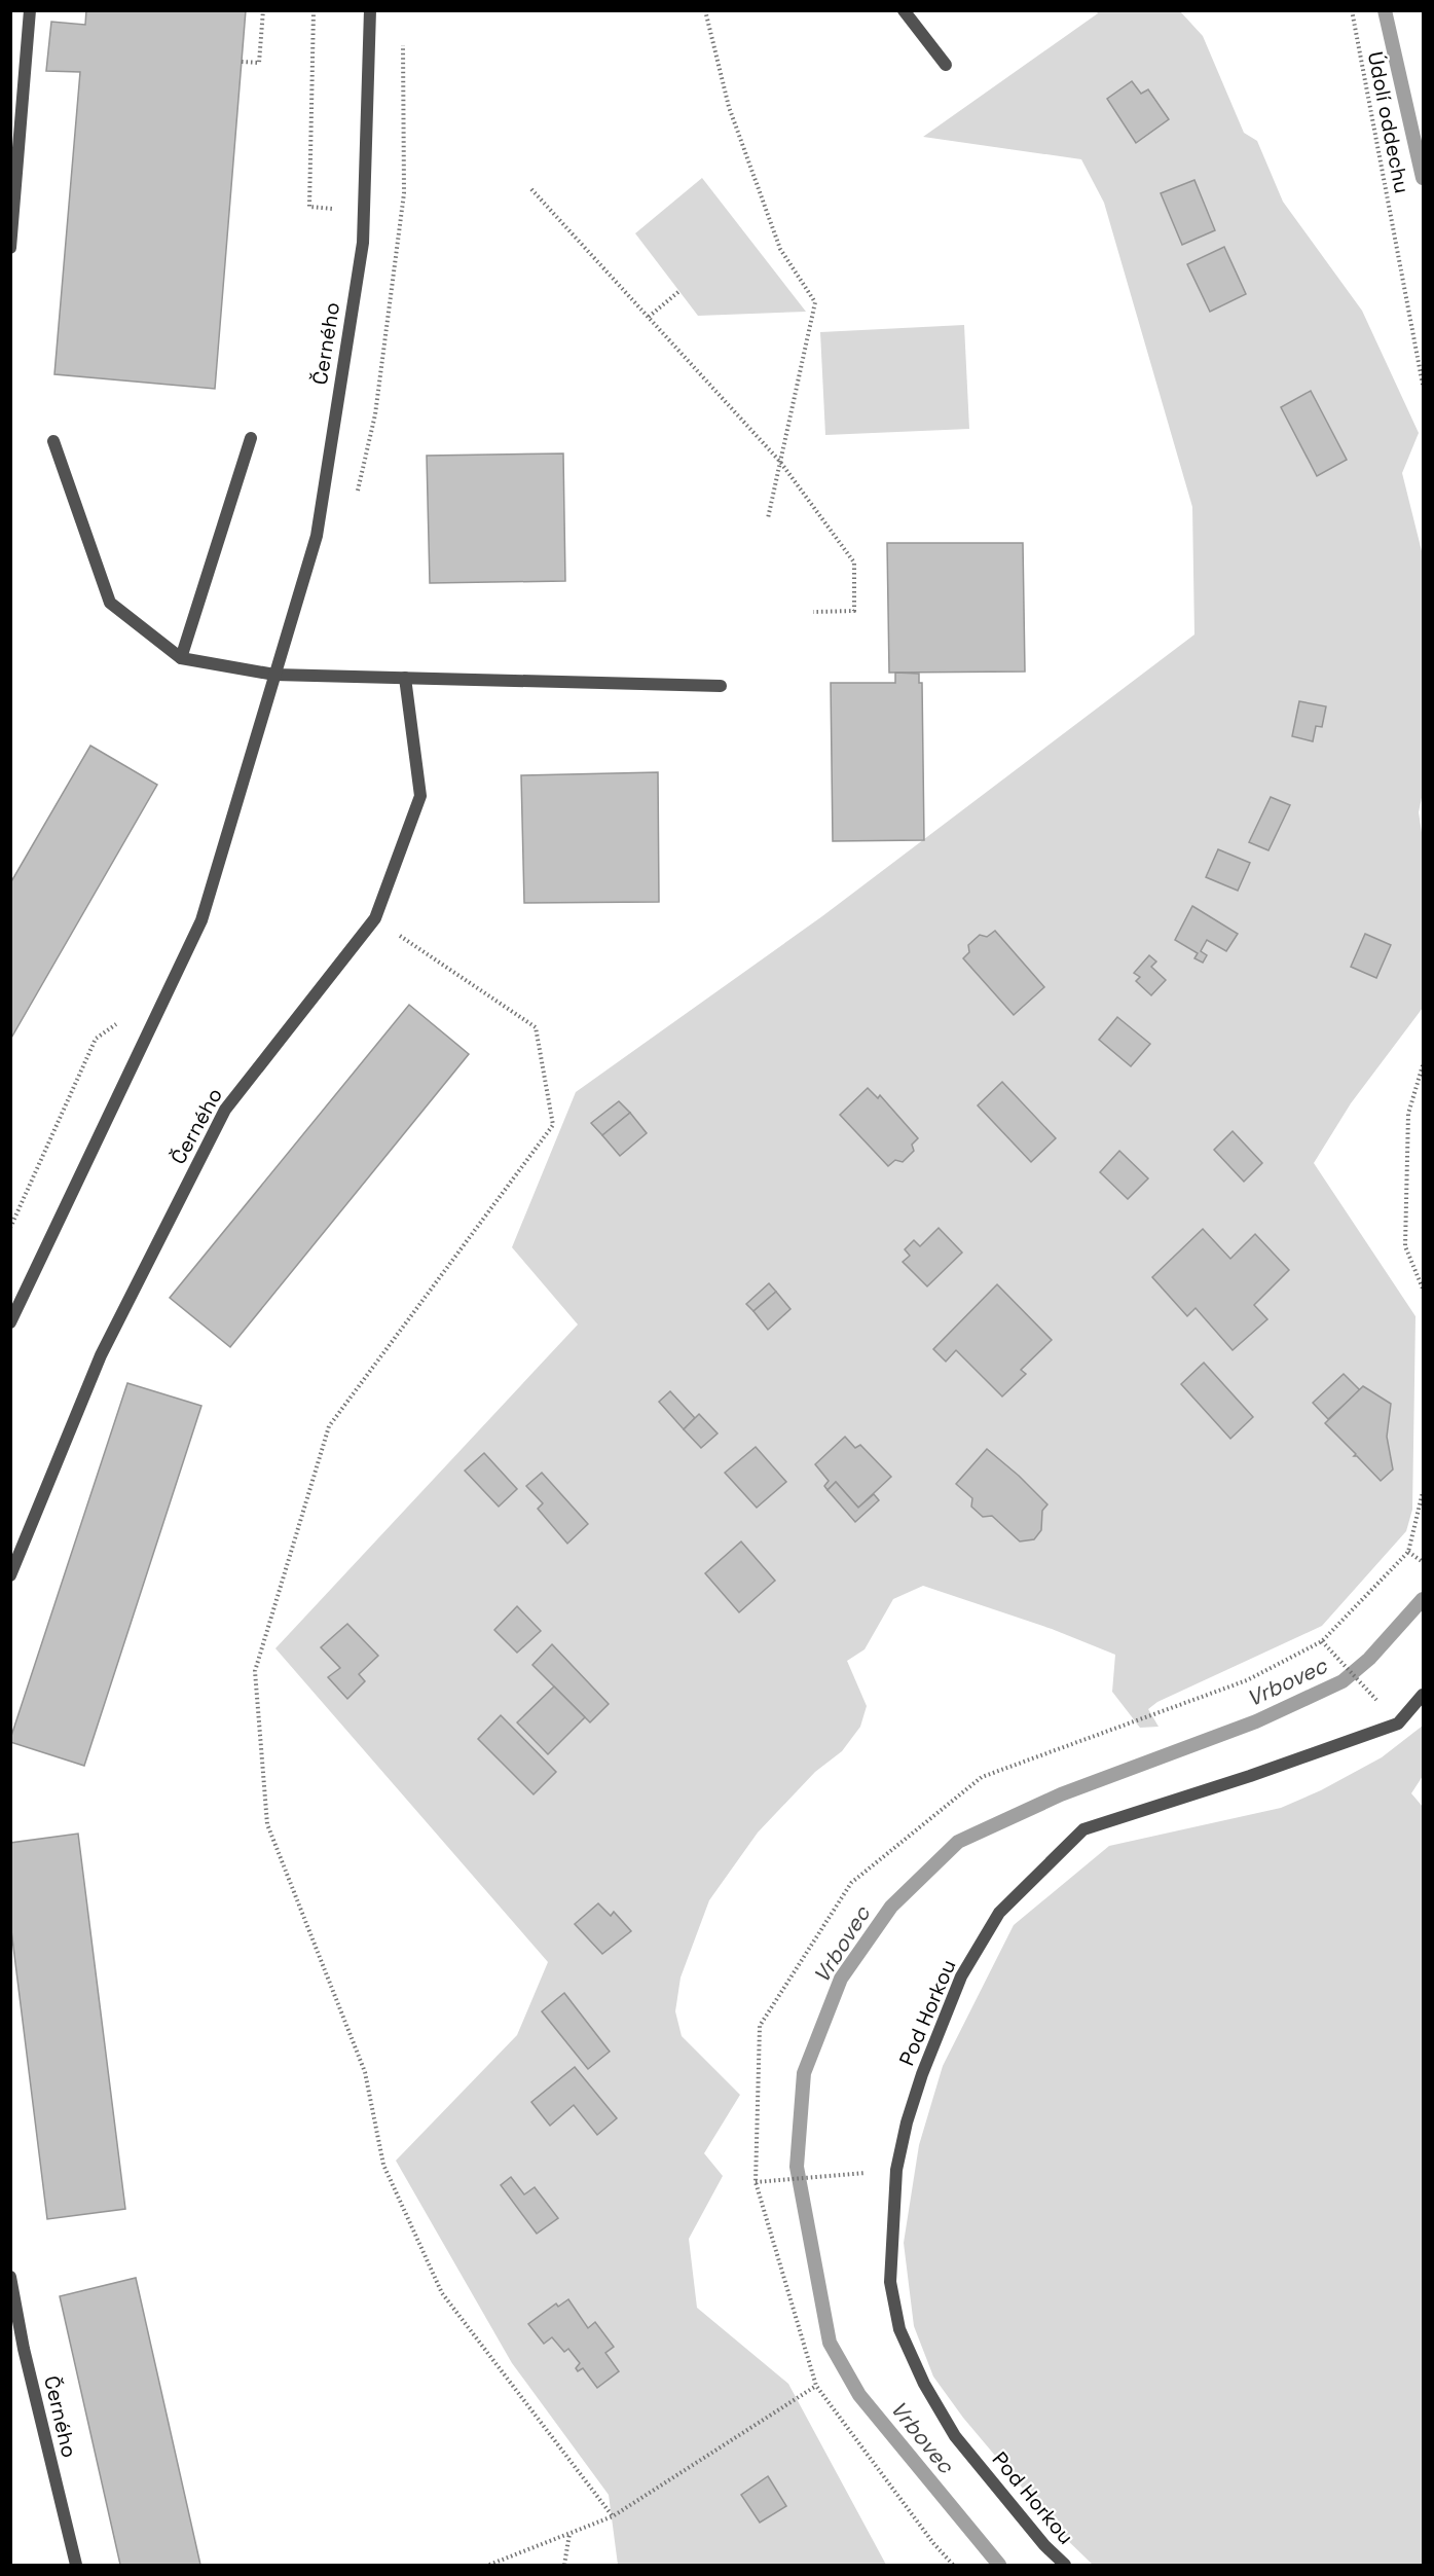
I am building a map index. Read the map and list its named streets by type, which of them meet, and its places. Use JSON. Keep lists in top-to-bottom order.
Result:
{
  "streets": {
    "street": ["Černého", "Pod Horkou"],
    "path": ["Údolí oddechu"]
  },
  "water": ["Vrbovec"]
}
